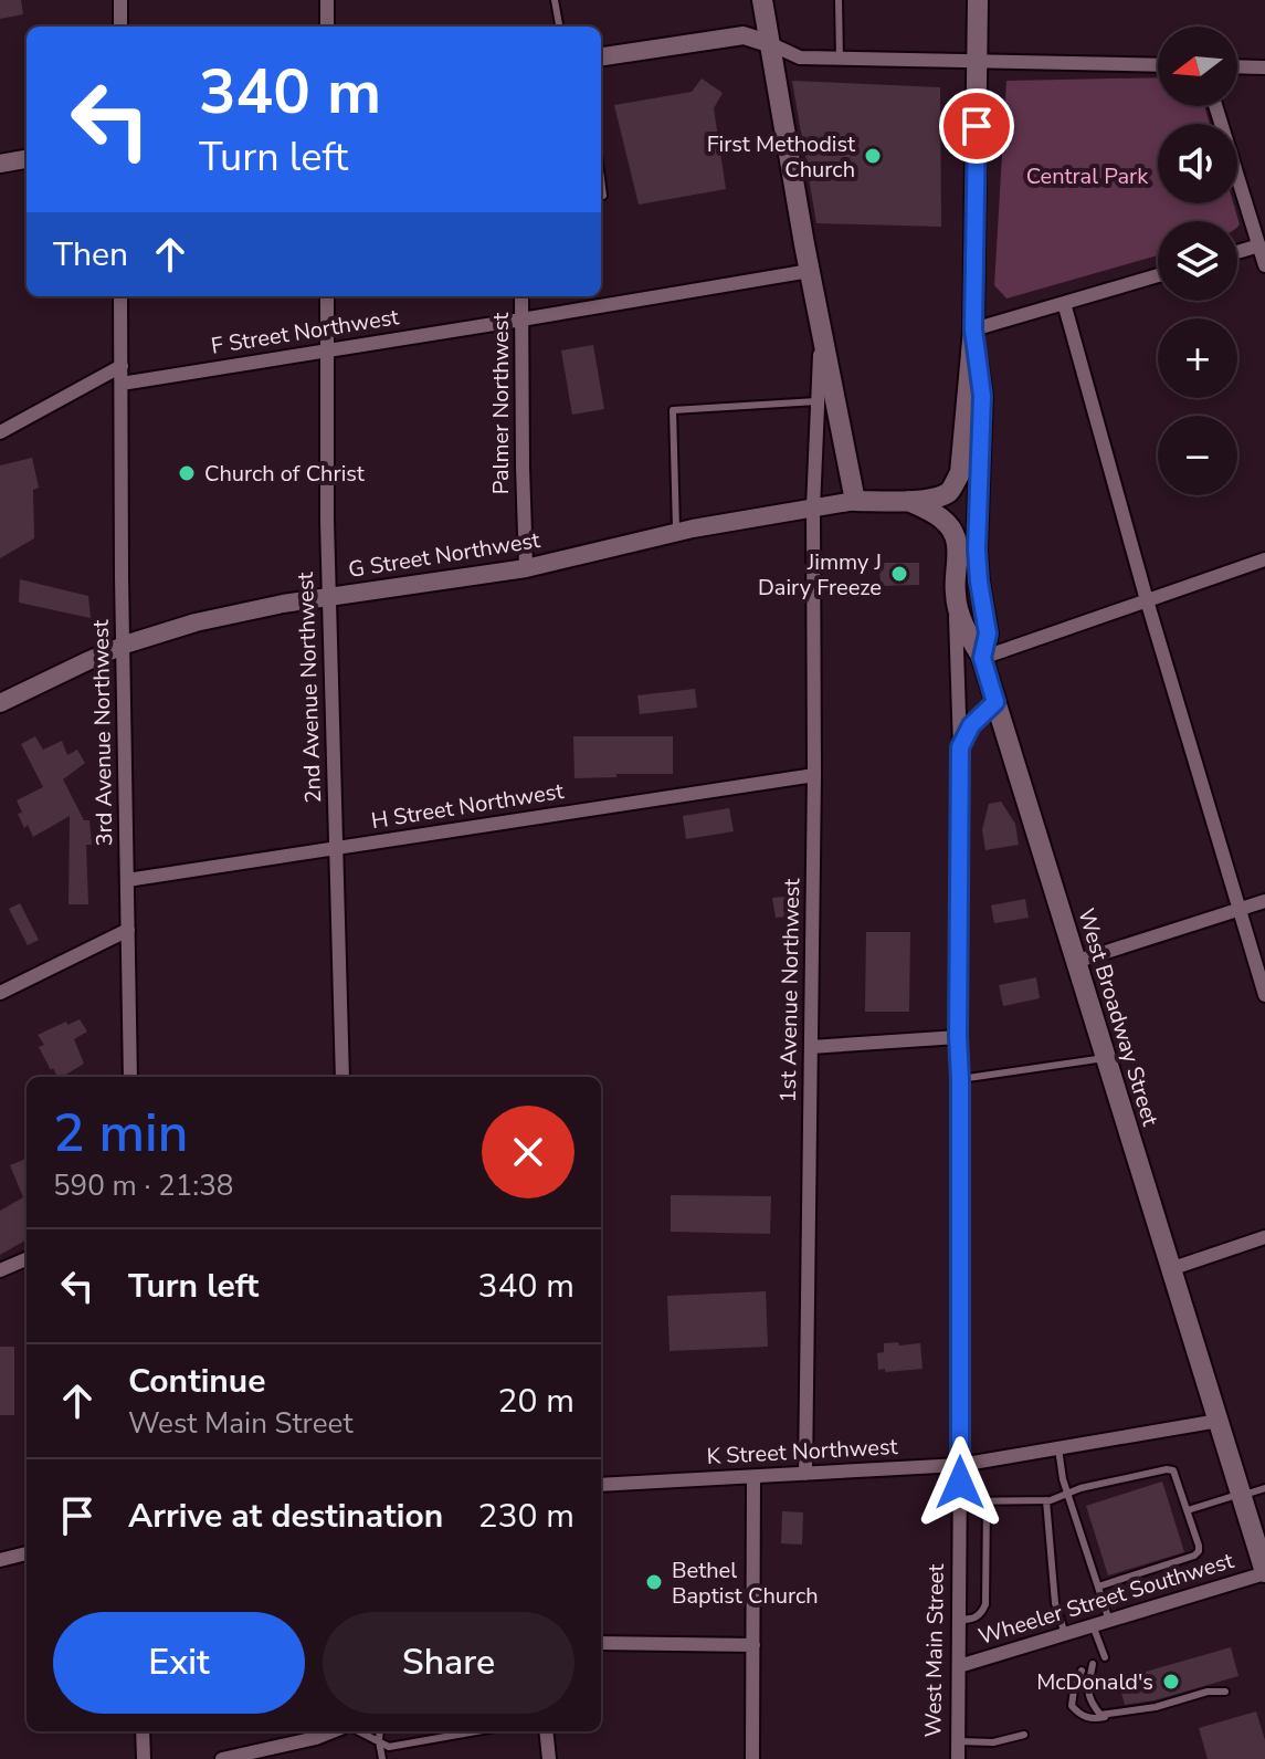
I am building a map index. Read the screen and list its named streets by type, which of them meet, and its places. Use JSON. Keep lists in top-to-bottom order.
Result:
{
  "streets": {
    "main road": ["G Street Northwest", "West Broadway Street"],
    "street": [
      "F Street Northwest",
      "Palmer Northwest",
      "2nd Avenue Northwest",
      "3rd Avenue Northwest",
      "H Street Northwest",
      "1st Avenue Northwest",
      "K Street Northwest",
      "Wheeler Street Southwest",
      "West Main Street"
    ]
  },
  "crossings": [
    ["F Street Northwest", "Palmer Northwest"],
    ["F Street Northwest", "2nd Avenue Northwest"],
    ["F Street Northwest", "3rd Avenue Northwest"],
    ["Palmer Northwest", "G Street Northwest"],
    ["G Street Northwest", "2nd Avenue Northwest"],
    ["G Street Northwest", "3rd Avenue Northwest"],
    ["G Street Northwest", "1st Avenue Northwest"],
    ["G Street Northwest", "West Broadway Street"],
    ["2nd Avenue Northwest", "H Street Northwest"],
    ["3rd Avenue Northwest", "H Street Northwest"],
    ["H Street Northwest", "1st Avenue Northwest"],
    ["1st Avenue Northwest", "K Street Northwest"],
    ["West Broadway Street", "K Street Northwest"],
    ["West Broadway Street", "Wheeler Street Southwest"],
    ["West Broadway Street", "West Main Street"],
    ["K Street Northwest", "West Main Street"],
    ["Wheeler Street Southwest", "West Main Street"]
  ],
  "parks": ["Central Park"],
  "places": [
    "First Methodist Church",
    "Church of Christ",
    "Jimmy J Dairy Freeze",
    "Bethel Baptist Church",
    "McDonald's"
  ],
  "north": "left",
  "page": {
    "map_buttons": ["+", "−"],
    "turn": ["340 m", "Turn left"],
    "then": "Then",
    "heading": ["2 min", "590 m · 21:38"],
    "list": [
      {
        "name": "Turn left",
        "value": "340 m"
      },
      {
        "name": "Continue",
        "note": "West Main Street",
        "value": "20 m"
      },
      {
        "name": "Arrive at destination",
        "value": "230 m"
      }
    ],
    "buttons": ["Exit", "Share"]
  }
}
